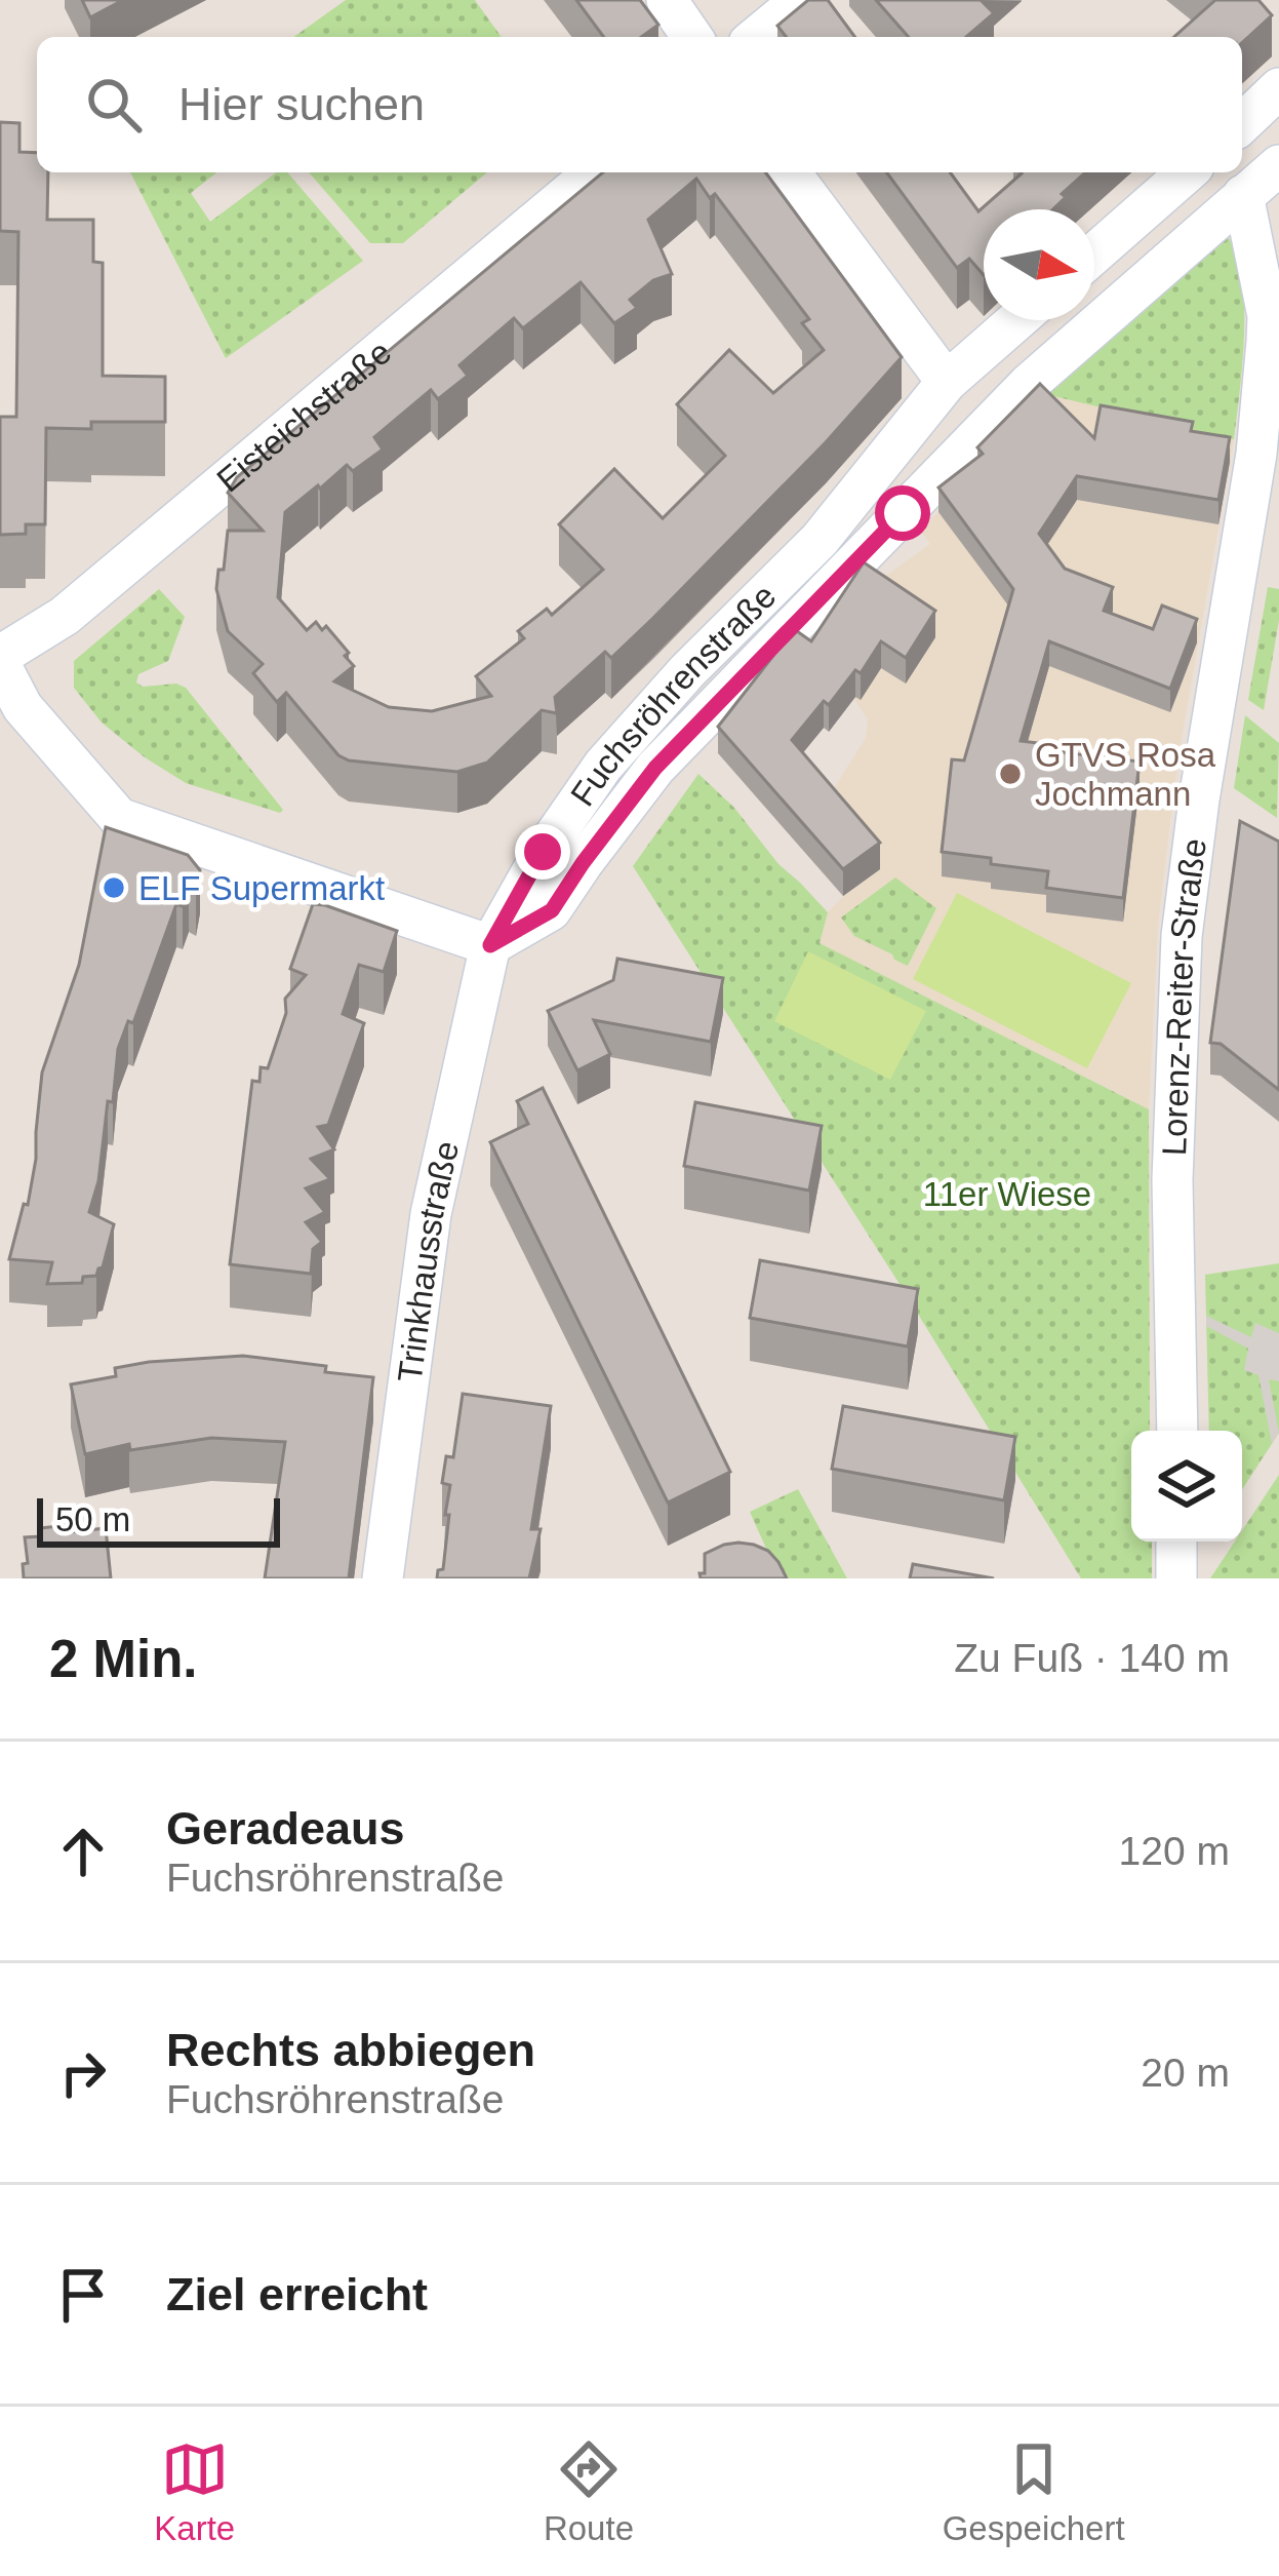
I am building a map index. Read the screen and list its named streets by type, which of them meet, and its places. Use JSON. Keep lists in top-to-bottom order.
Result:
{
  "streets": {
    "street": [
      "Eisteichstraße",
      "Fuchsröhrenstraße",
      "Lorenz-Reiter-Straße",
      "Trinkhausstraße"
    ]
  },
  "crossings": [
    ["Fuchsröhrenstraße", "Lorenz-Reiter-Straße"],
    ["Fuchsröhrenstraße", "Trinkhausstraße"]
  ],
  "parks": ["11er Wiese"],
  "places": ["GTVS Rosa Jochmann", "ELF Supermarkt"],
  "scale_bar": "50 m",
  "north": "right",
  "page": {
    "search": "Hier suchen",
    "scale": "50 m",
    "heading": ["2 Min.", "Zu Fuß · 140 m"],
    "list": [
      ["Geradeaus", "Fuchsröhrenstraße", "120 m"],
      ["Rechts abbiegen", "Fuchsröhrenstraße", "20 m"],
      "Ziel erreicht"
    ],
    "nav": ["Karte", "Route", "Gespeichert"]
  }
}
